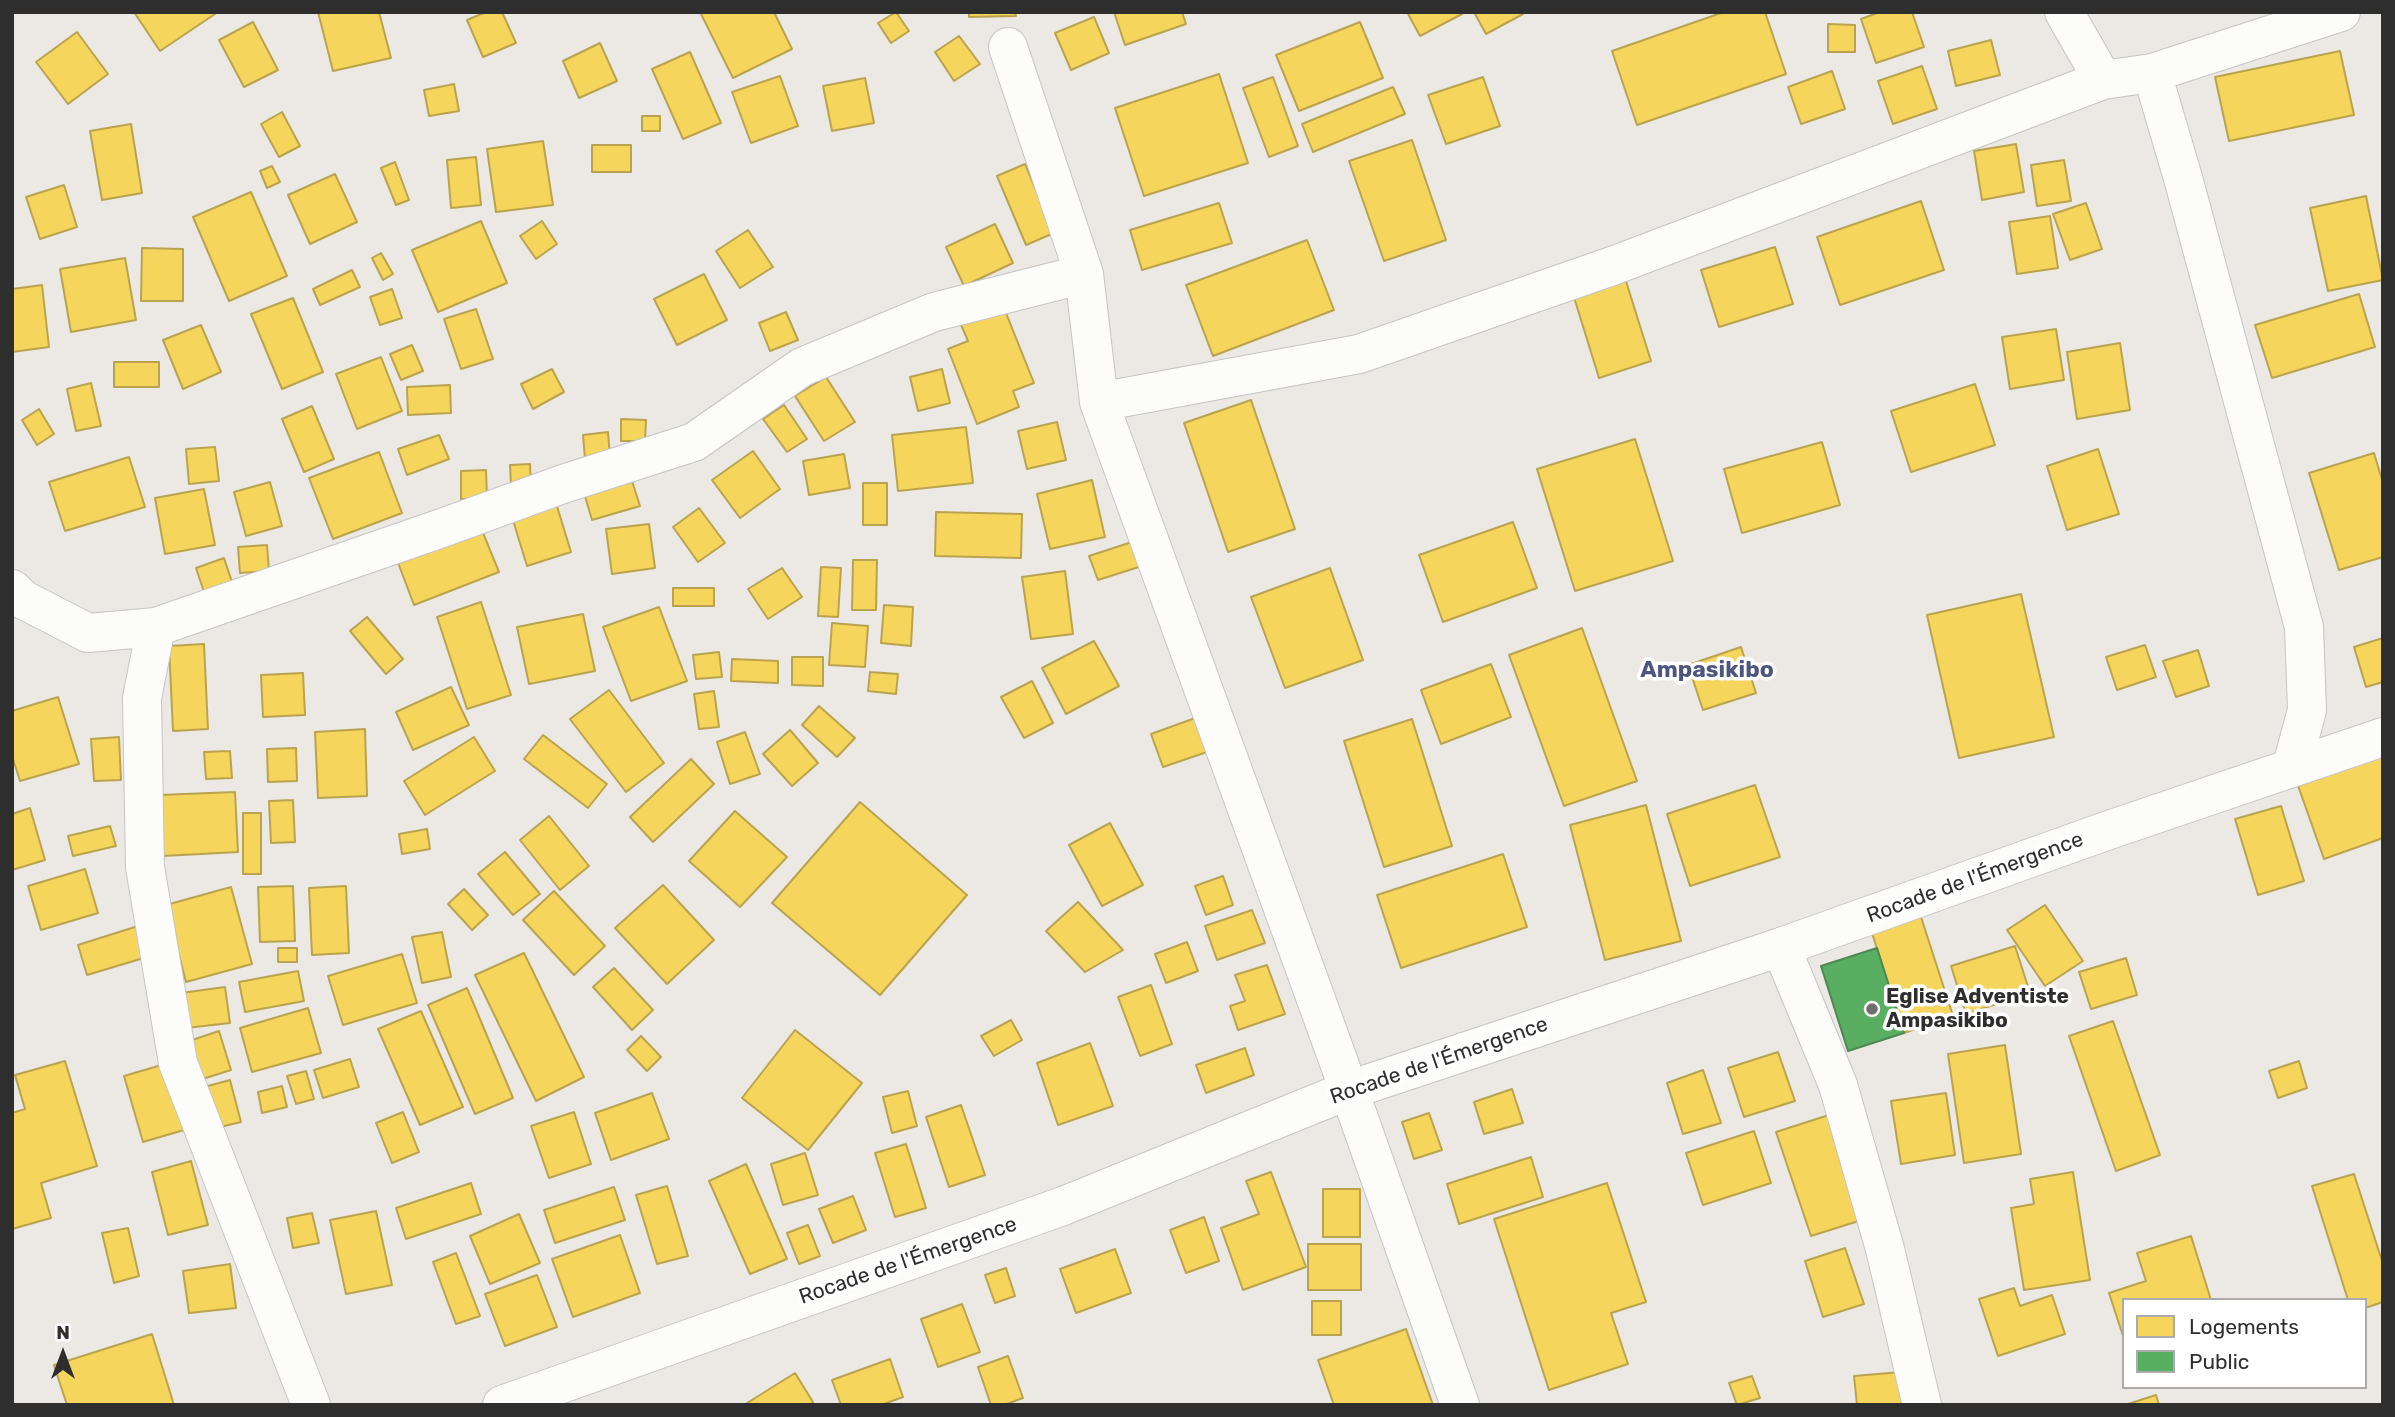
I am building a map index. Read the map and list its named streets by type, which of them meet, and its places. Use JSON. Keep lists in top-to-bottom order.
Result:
{
  "streets": {
    "street": ["Rocade de l'Émergence"]
  },
  "districts": ["Ampasikibo"],
  "places": ["Eglise Adventiste Ampasikibo"],
  "legend": ["Logements", "Public"],
  "north": "top"
}
